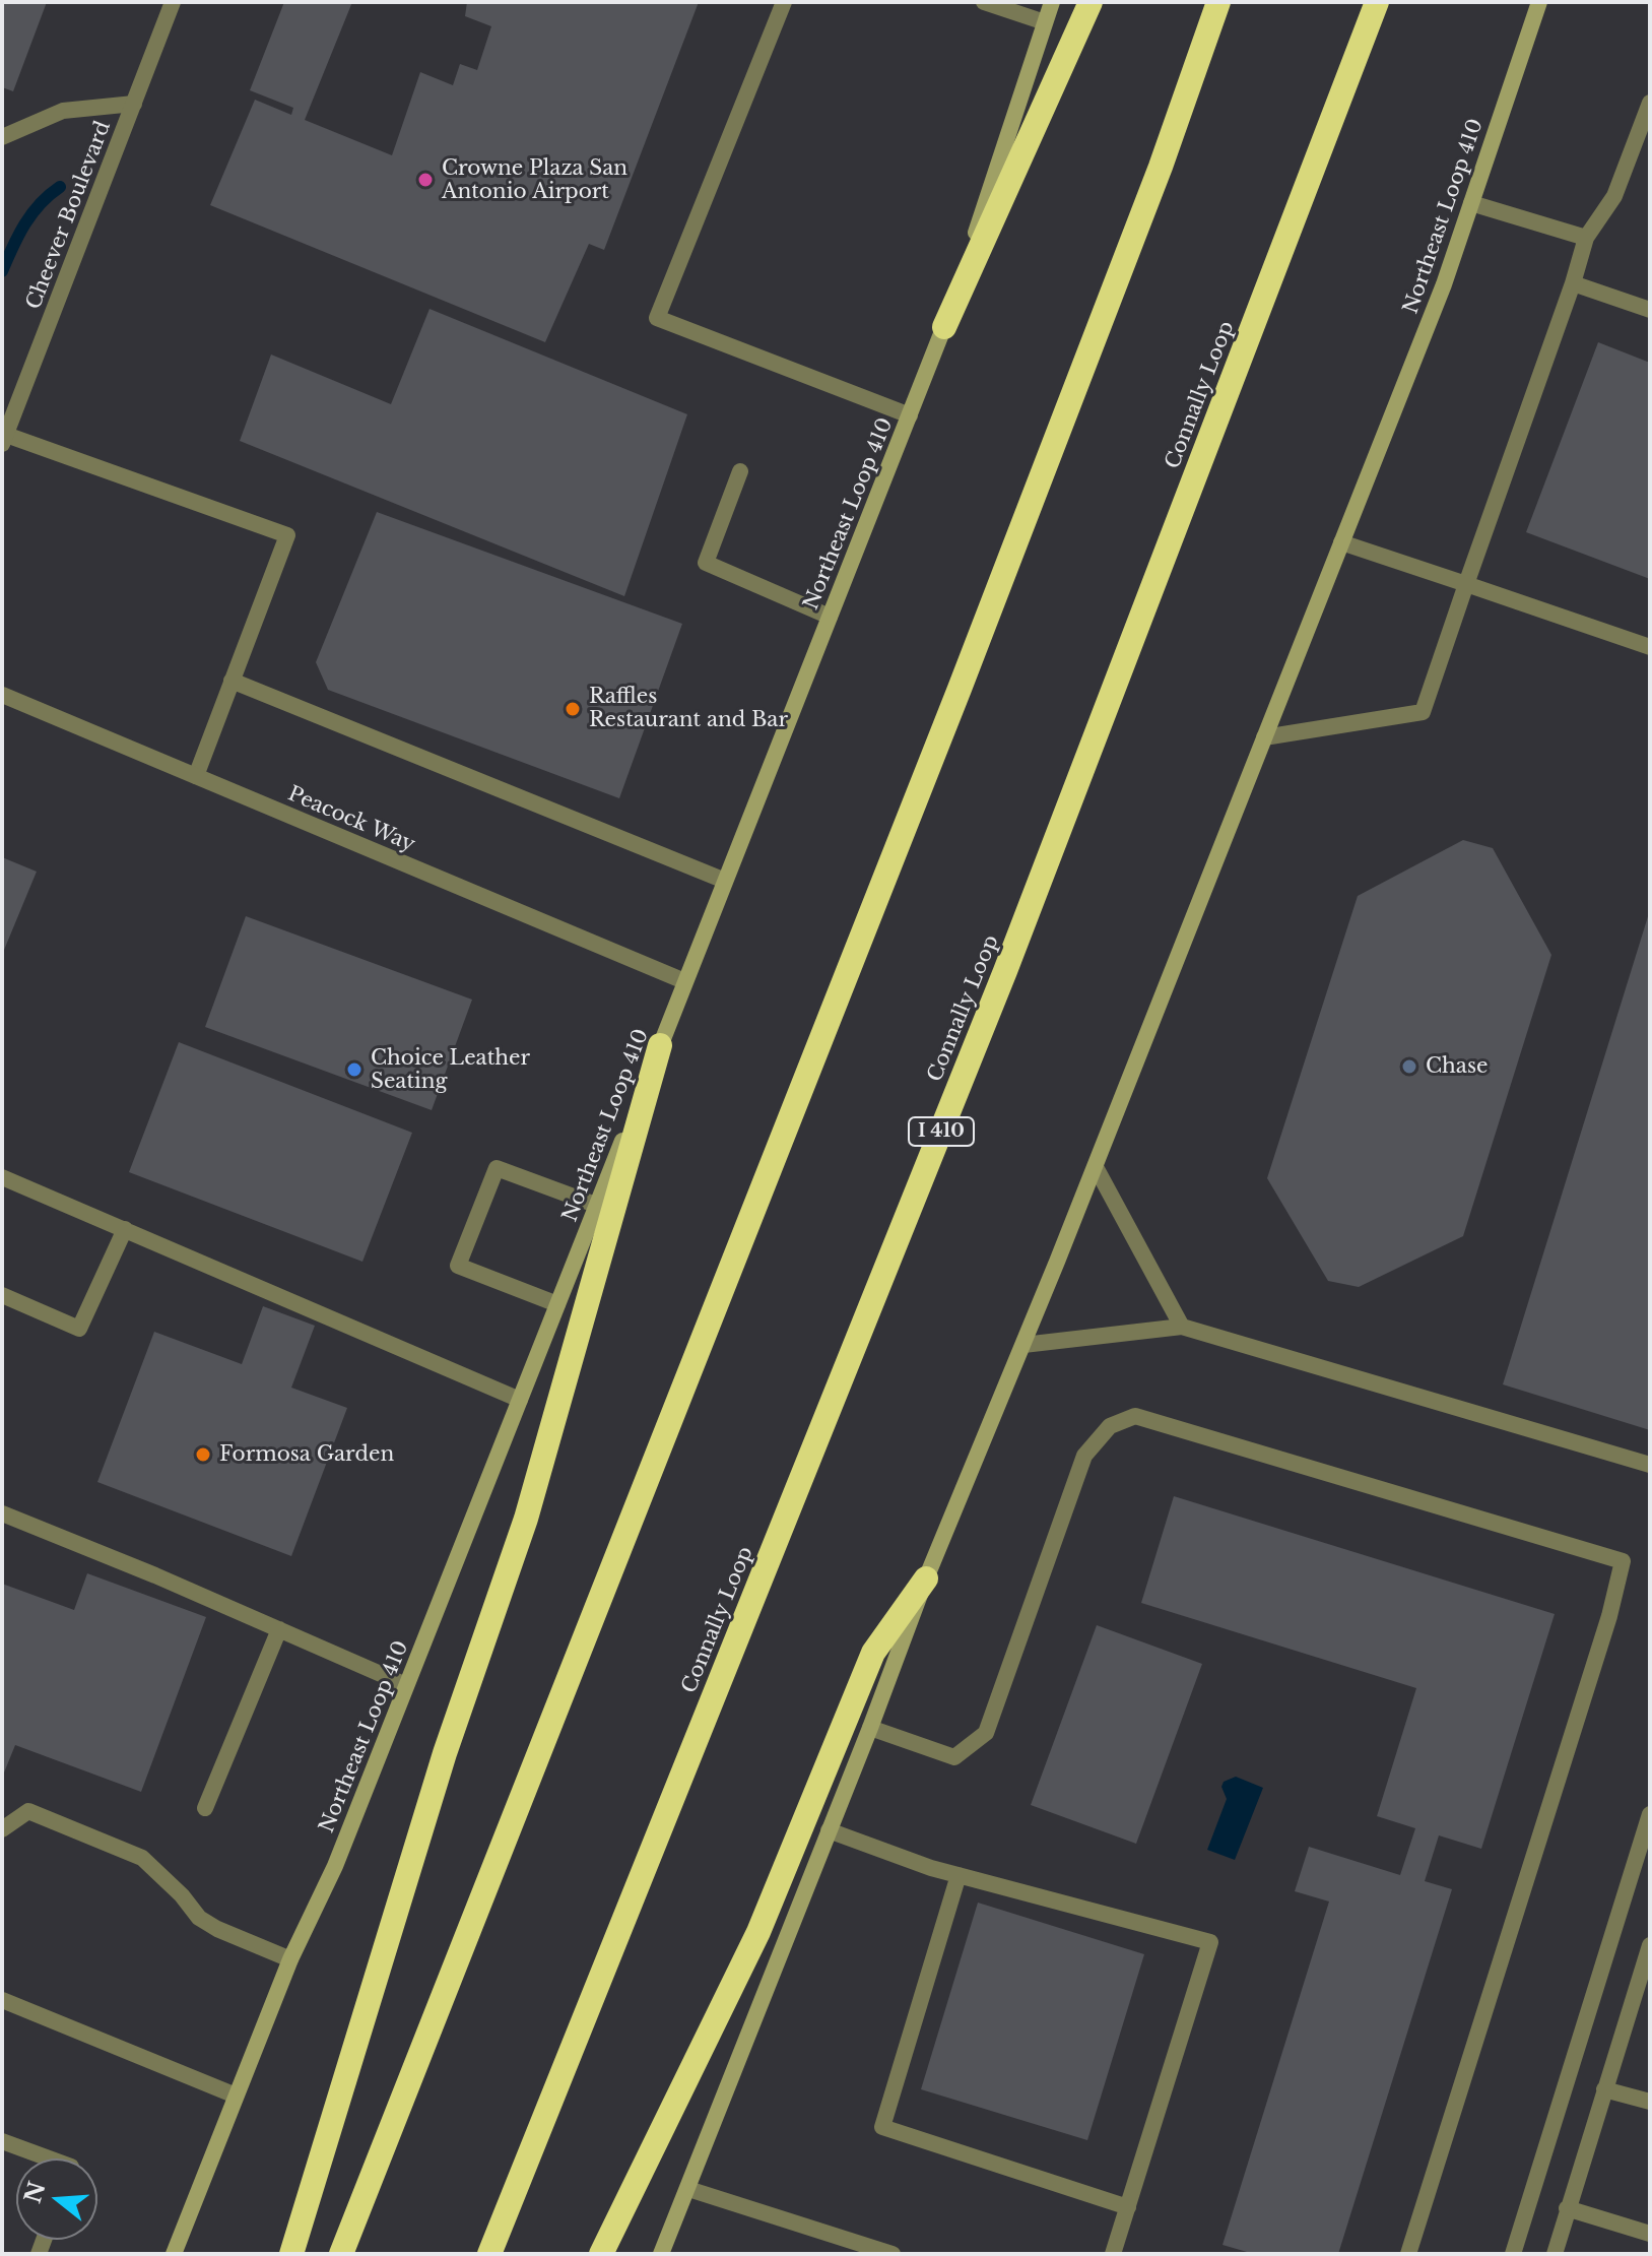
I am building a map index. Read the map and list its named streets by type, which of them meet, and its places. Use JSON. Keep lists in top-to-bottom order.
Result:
{
  "streets": {
    "highway": ["Connally Loop", "I 410"],
    "main road": ["Northeast Loop 410"],
    "street": ["Cheever Boulevard", "Peacock Way"]
  },
  "crossings": [
    ["Northeast Loop 410", "Peacock Way"]
  ],
  "places": [
    "Crowne Plaza San Antonio Airport",
    "Raffles Restaurant and Bar",
    "Chase",
    "Choice Leather Seating",
    "Formosa Garden"
  ],
  "north": "left"
}
